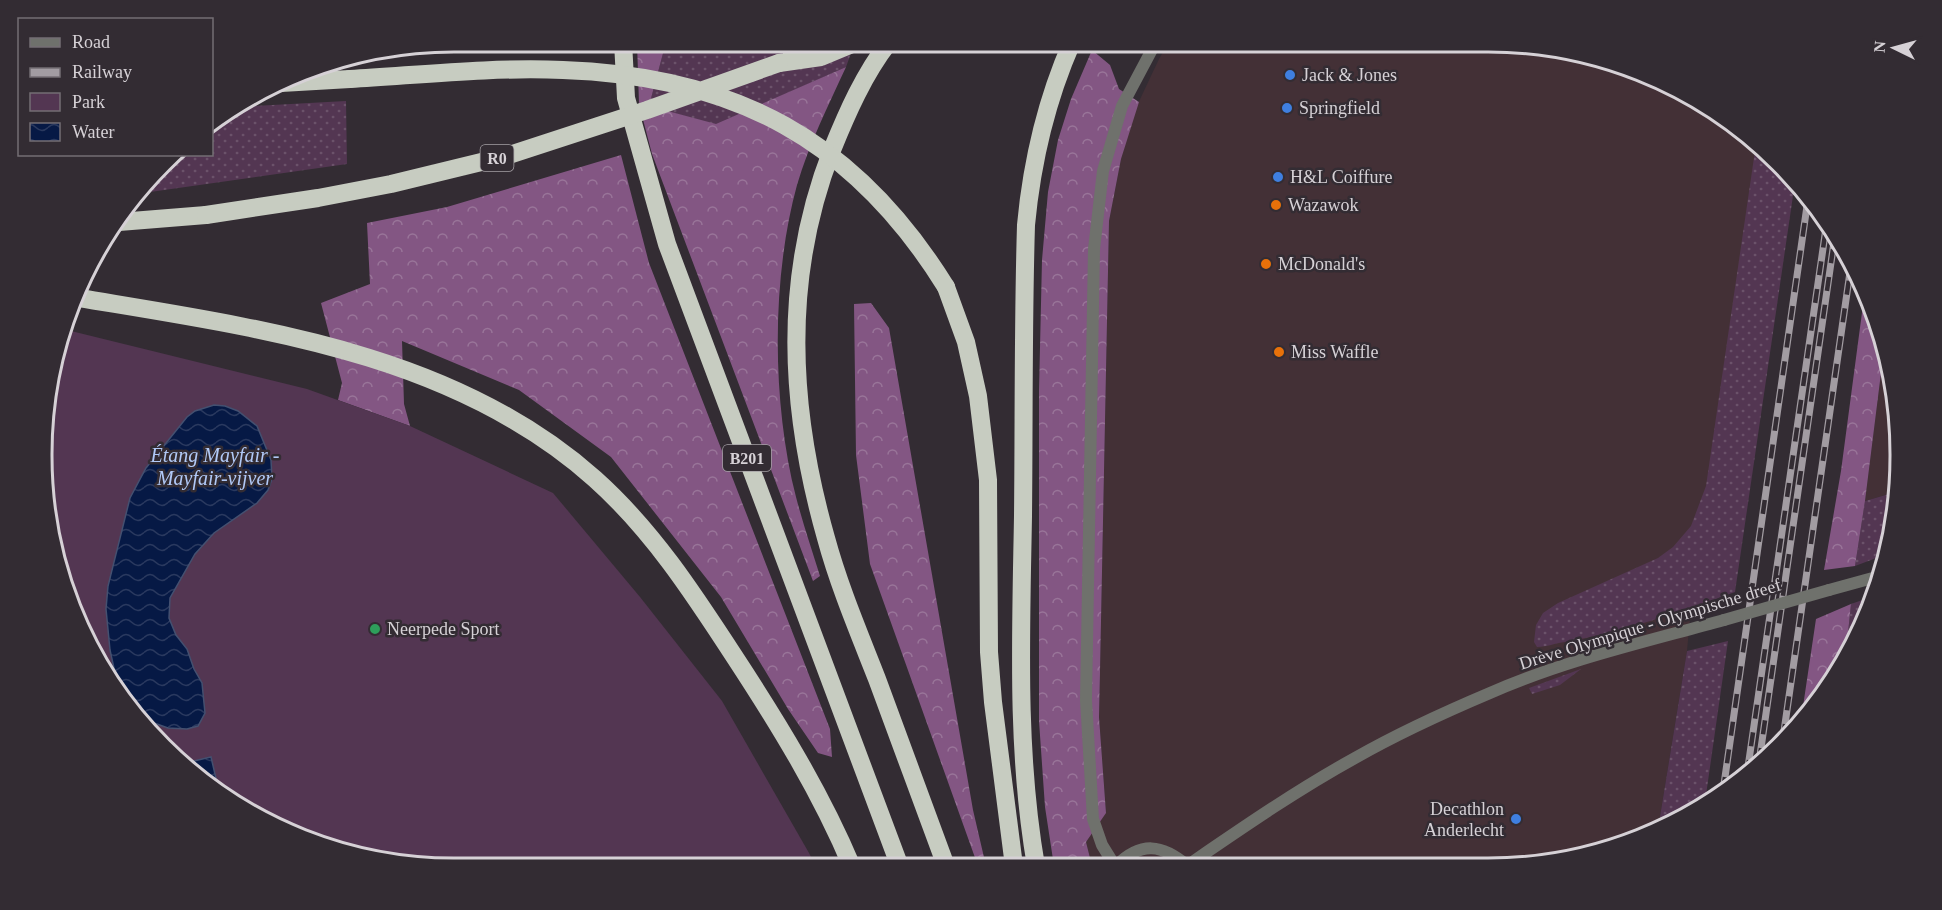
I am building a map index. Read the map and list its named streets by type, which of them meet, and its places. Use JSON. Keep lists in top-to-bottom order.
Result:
{
  "streets": {
    "highway": ["R0", "B201"],
    "street": ["Drève Olympique - Olympische dreef"]
  },
  "water": ["Étang Mayfair - Mayfair-vijver"],
  "places": [
    "Jack & Jones",
    "Springfield",
    "H&L Coiffure",
    "Wazawok",
    "McDonald's",
    "Miss Waffle",
    "Neerpede Sport",
    "Decathlon Anderlecht"
  ],
  "legend": [
    "Road",
    "Railway",
    "Park",
    "Water"
  ],
  "north": "left"
}
